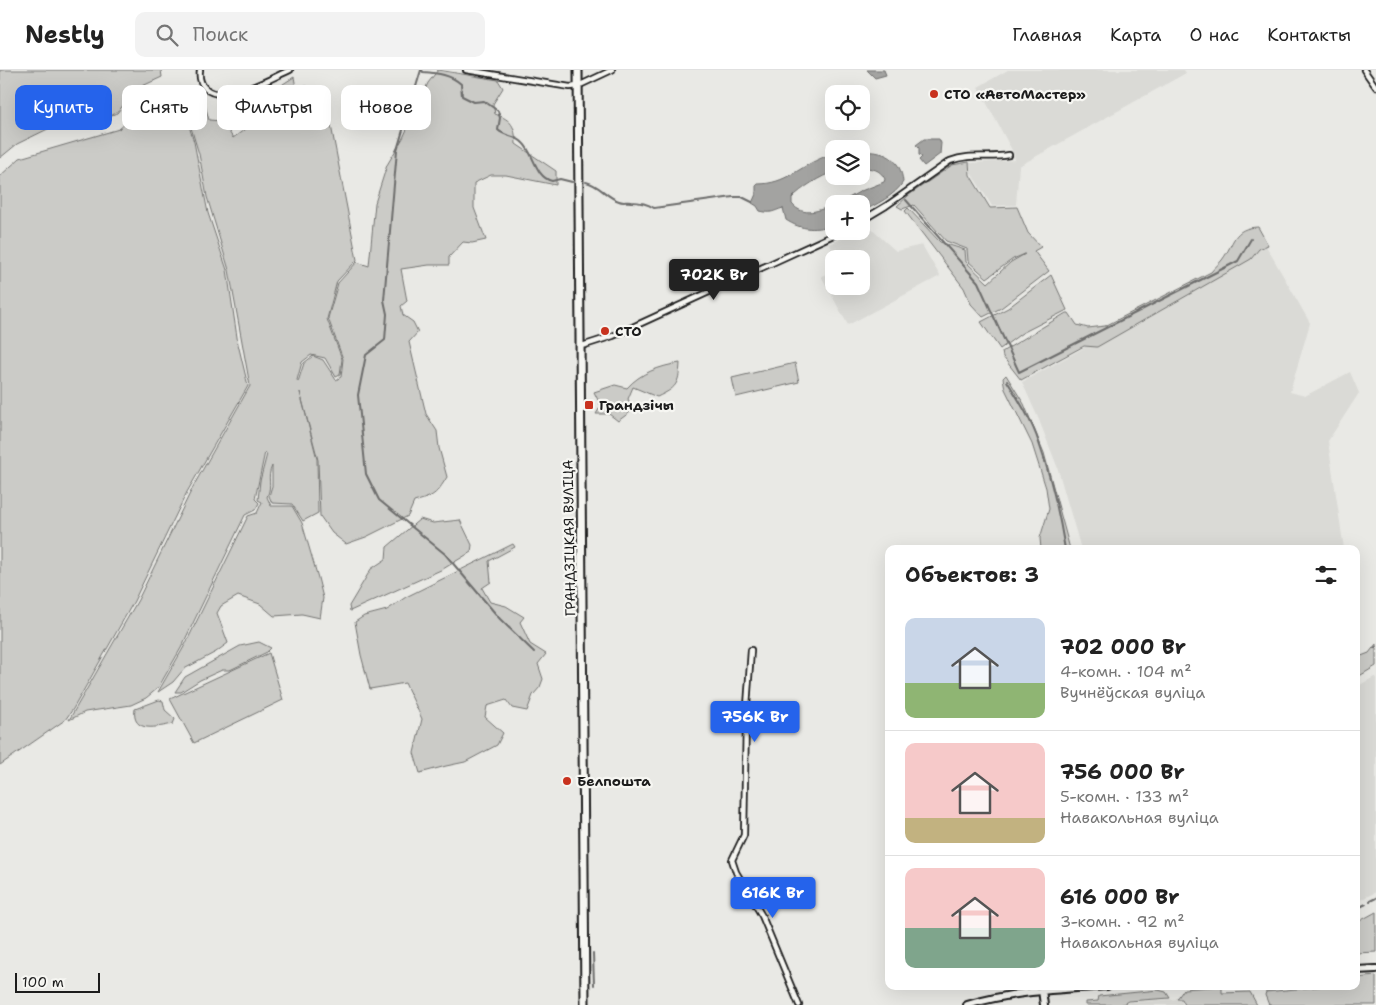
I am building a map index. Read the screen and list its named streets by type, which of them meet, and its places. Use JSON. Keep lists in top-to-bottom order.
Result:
{
  "streets": {
    "main road": ["ГРАНДЗІЦКАЯ ВУЛІЦА"]
  },
  "places": {
    "other": ["СТО «АвтоМастер»", "СТО", "Белпошта"],
    "transit": ["Грандзічы"]
  },
  "scale_bar": "100 m",
  "page": {
    "header": "Nestly",
    "search": "Поиск",
    "nav": [
      "Главная",
      "Карта",
      "О нас",
      "Контакты"
    ],
    "map_buttons": ["+", "−"],
    "chip": [
      "Купить",
      "Снять",
      "Фильтры",
      "Новое"
    ],
    "price": ["702K Br", "756K Br", "616K Br"],
    "heading": "Объектов: 3",
    "list": [
      {
        "name": "702 000 Br",
        "note": "4-комн. · 104 m² · Вучнёўская вуліца"
      },
      {
        "name": "756 000 Br",
        "note": "5-комн. · 133 m² · Навакольная вуліца"
      },
      {
        "name": "616 000 Br",
        "note": "3-комн. · 92 m² · Навакольная вуліца"
      }
    ],
    "scale": "100 m"
  }
}
